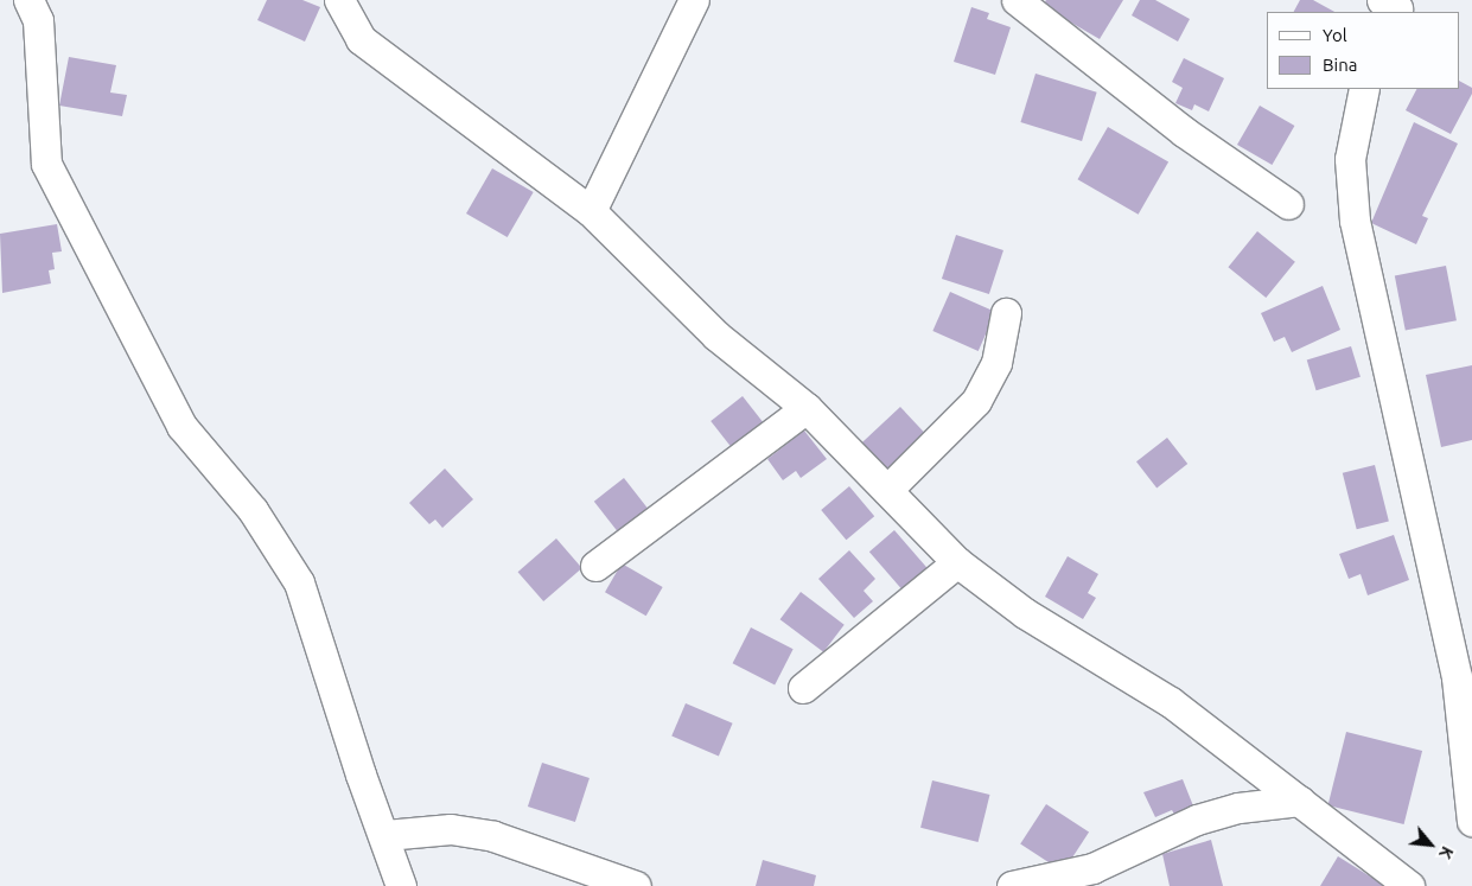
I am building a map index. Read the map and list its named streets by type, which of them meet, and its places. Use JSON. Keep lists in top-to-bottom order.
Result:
{
  "legend": ["Yol", "Bina"],
  "north": "bottom right"
}
